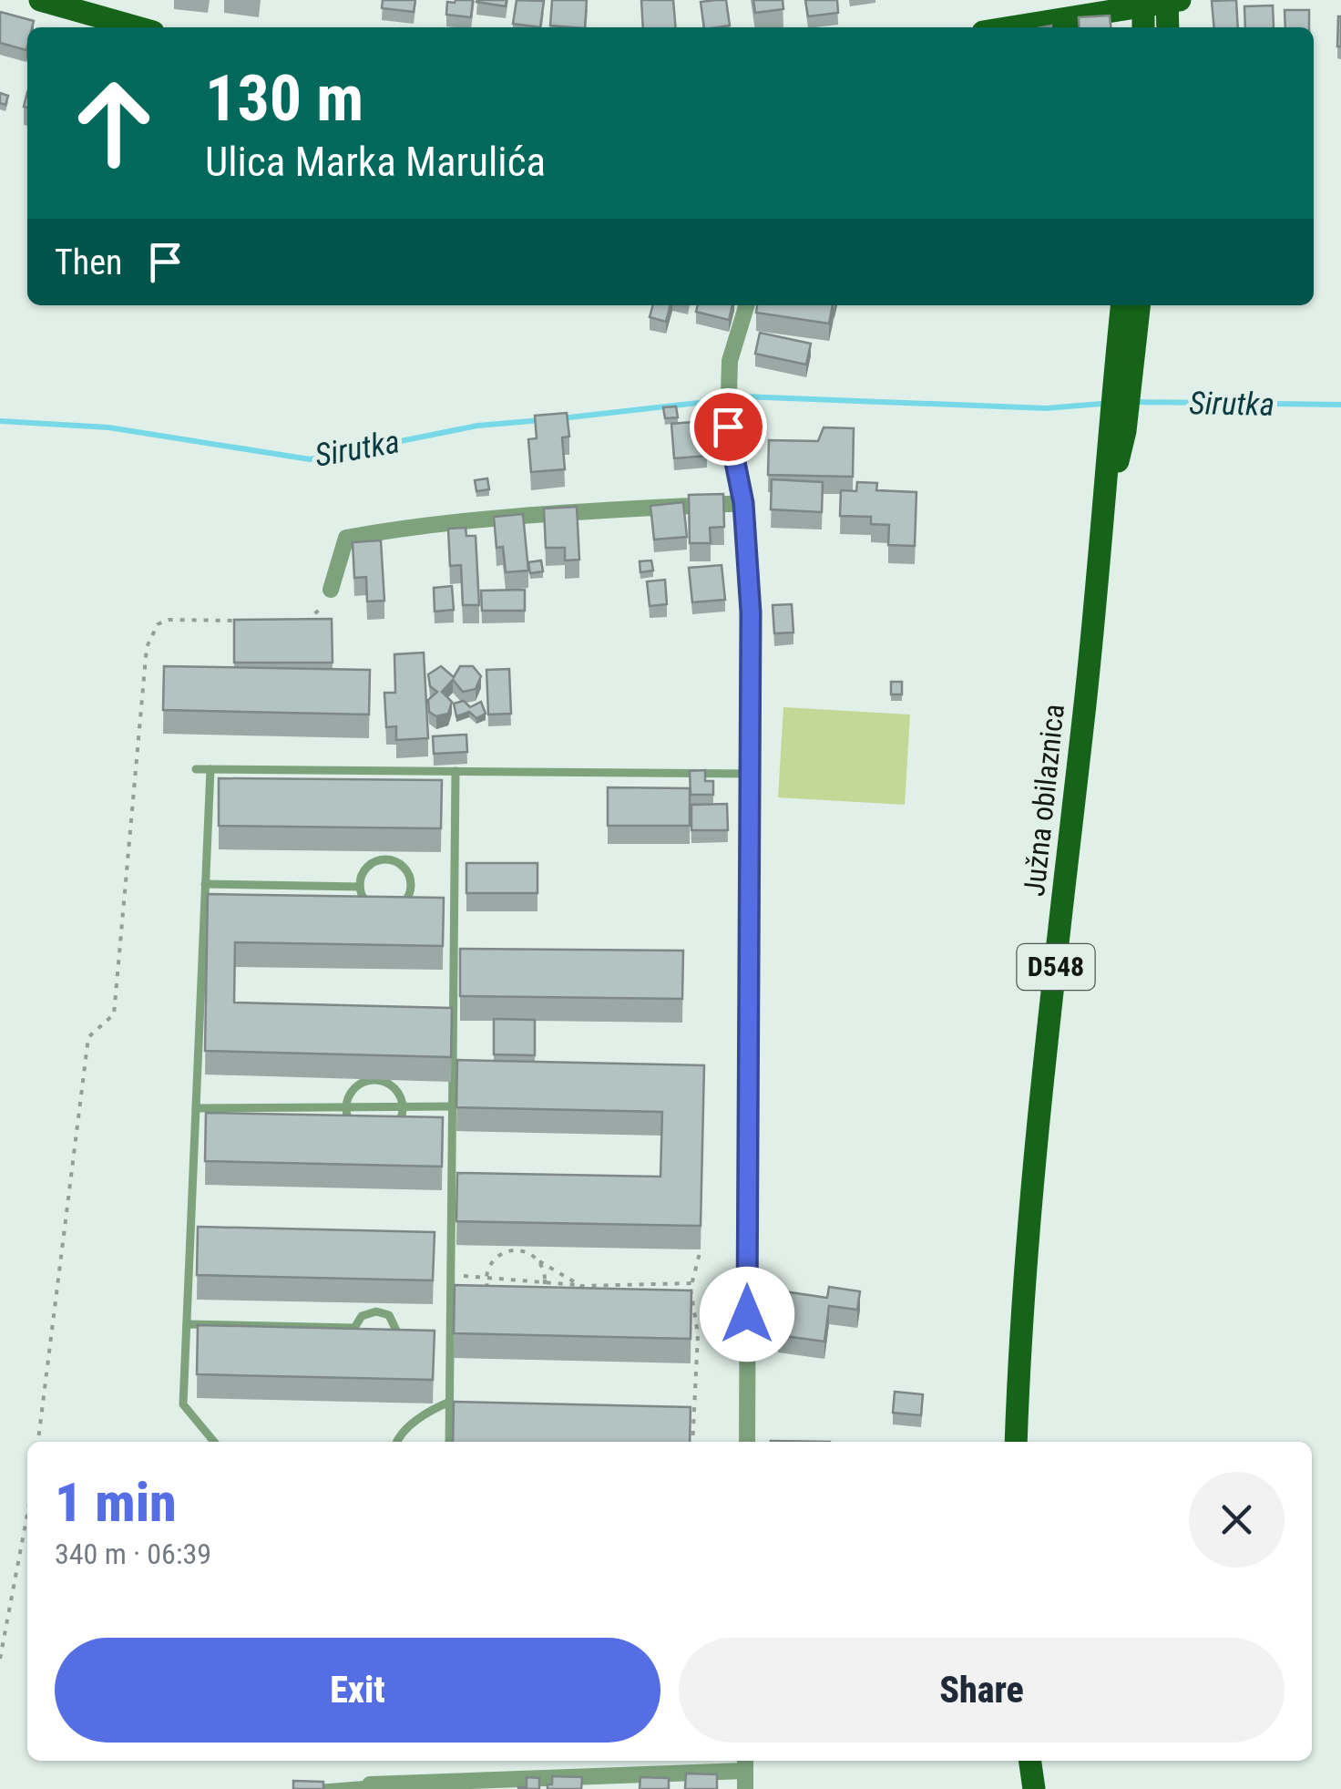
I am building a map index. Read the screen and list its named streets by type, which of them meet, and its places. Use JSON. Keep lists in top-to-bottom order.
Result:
{
  "streets": {
    "main road": ["Južna obilaznica", "D548"]
  },
  "water": ["Sirutka"],
  "page": {
    "turn": ["130 m", "Ulica Marka Marulića"],
    "then": "Then",
    "heading": ["1 min", "340 m · 06:39"],
    "buttons": ["Exit", "Share"]
  }
}
